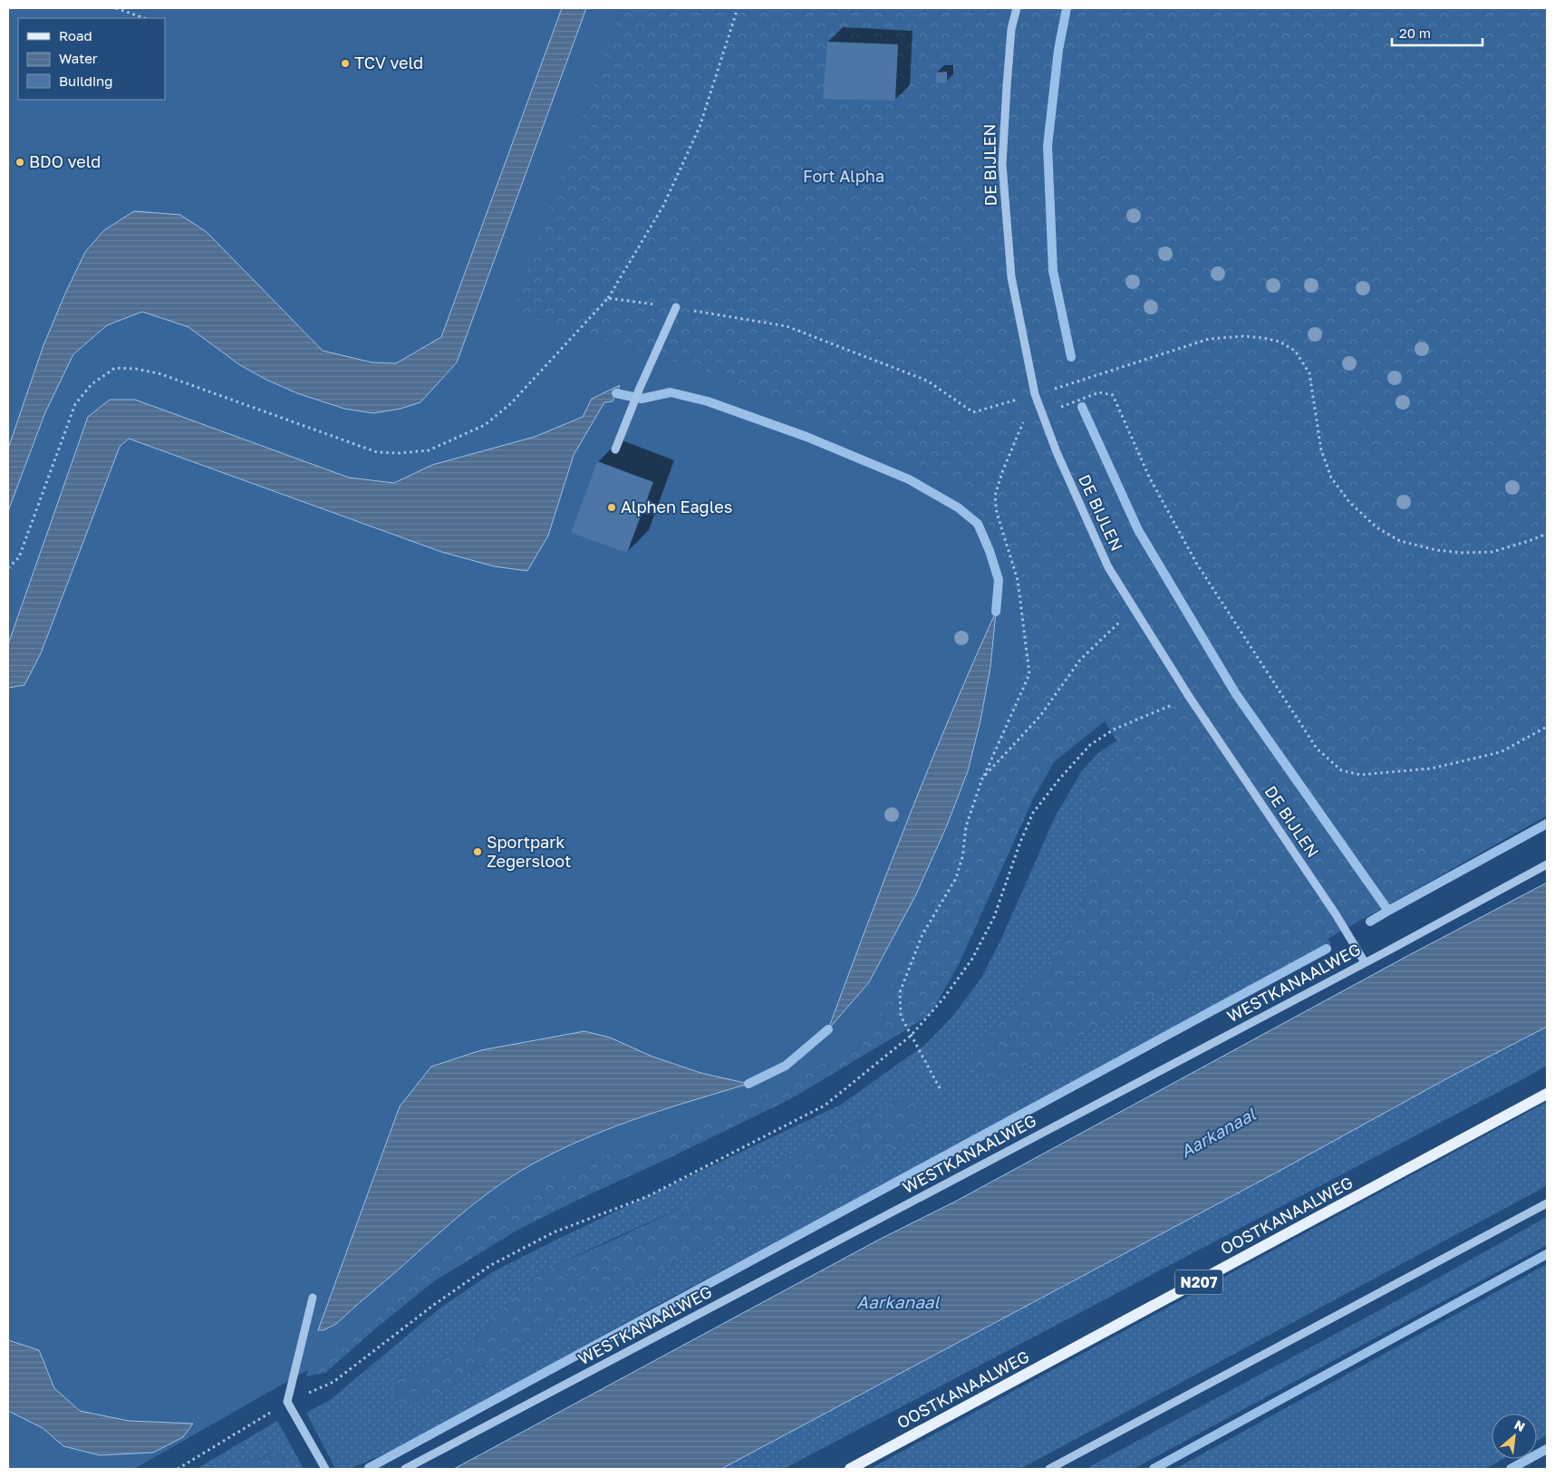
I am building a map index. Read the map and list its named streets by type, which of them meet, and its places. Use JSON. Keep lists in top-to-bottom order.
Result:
{
  "streets": {
    "main road": ["OOSTKANAALWEG", "N207"],
    "street": ["DE BIJLEN", "WESTKANAALWEG"]
  },
  "crossings": [
    ["DE BIJLEN", "WESTKANAALWEG"]
  ],
  "water": ["Aarkanaal"],
  "parks": ["Fort Alpha"],
  "places": [
    "TCV veld",
    "BDO veld",
    "Alphen Eagles",
    "Sportpark Zegersloot"
  ],
  "legend": ["Road", "Water", "Building"],
  "scale_bar": "20 m",
  "north": "top right"
}
